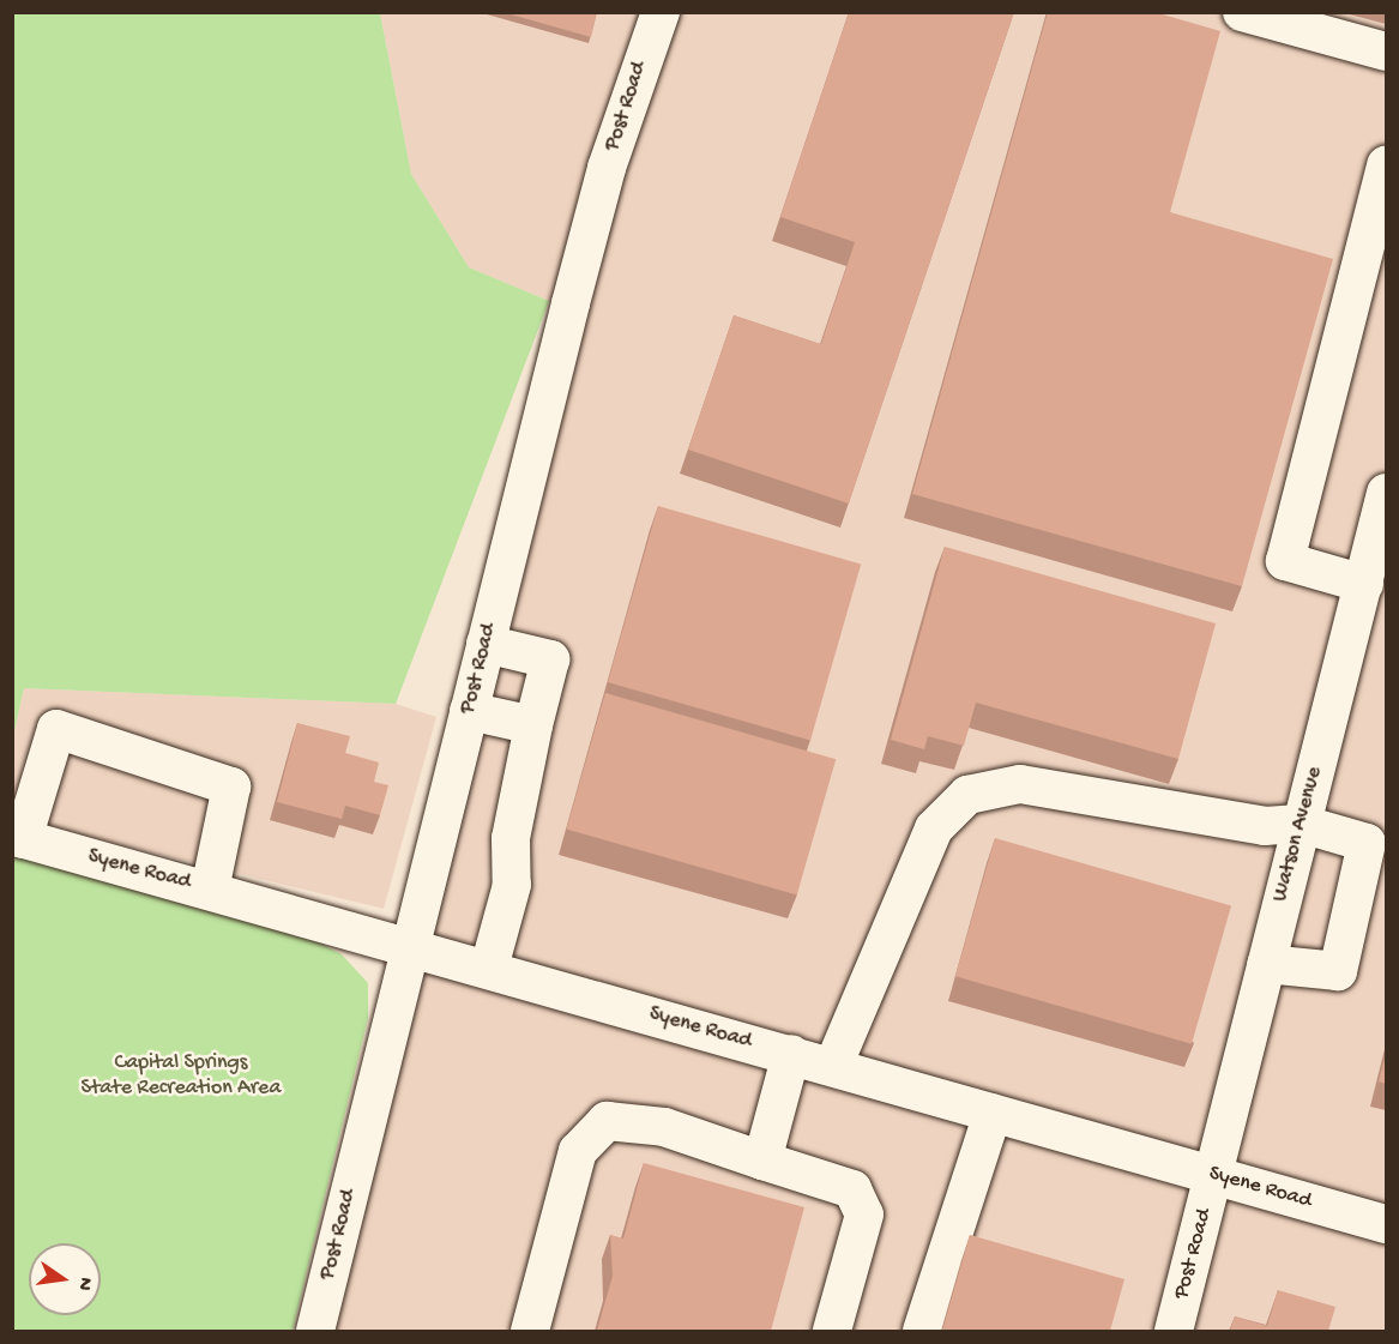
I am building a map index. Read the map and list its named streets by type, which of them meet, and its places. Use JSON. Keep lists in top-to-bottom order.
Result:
{
  "streets": {
    "street": ["Post Road", "Watson Avenue", "Syene Road"]
  },
  "crossings": [
    ["Post Road", "Watson Avenue"],
    ["Post Road", "Syene Road"],
    ["Watson Avenue", "Syene Road"]
  ],
  "parks": ["Capital Springs State Recreation Area"],
  "north": "right"
}
